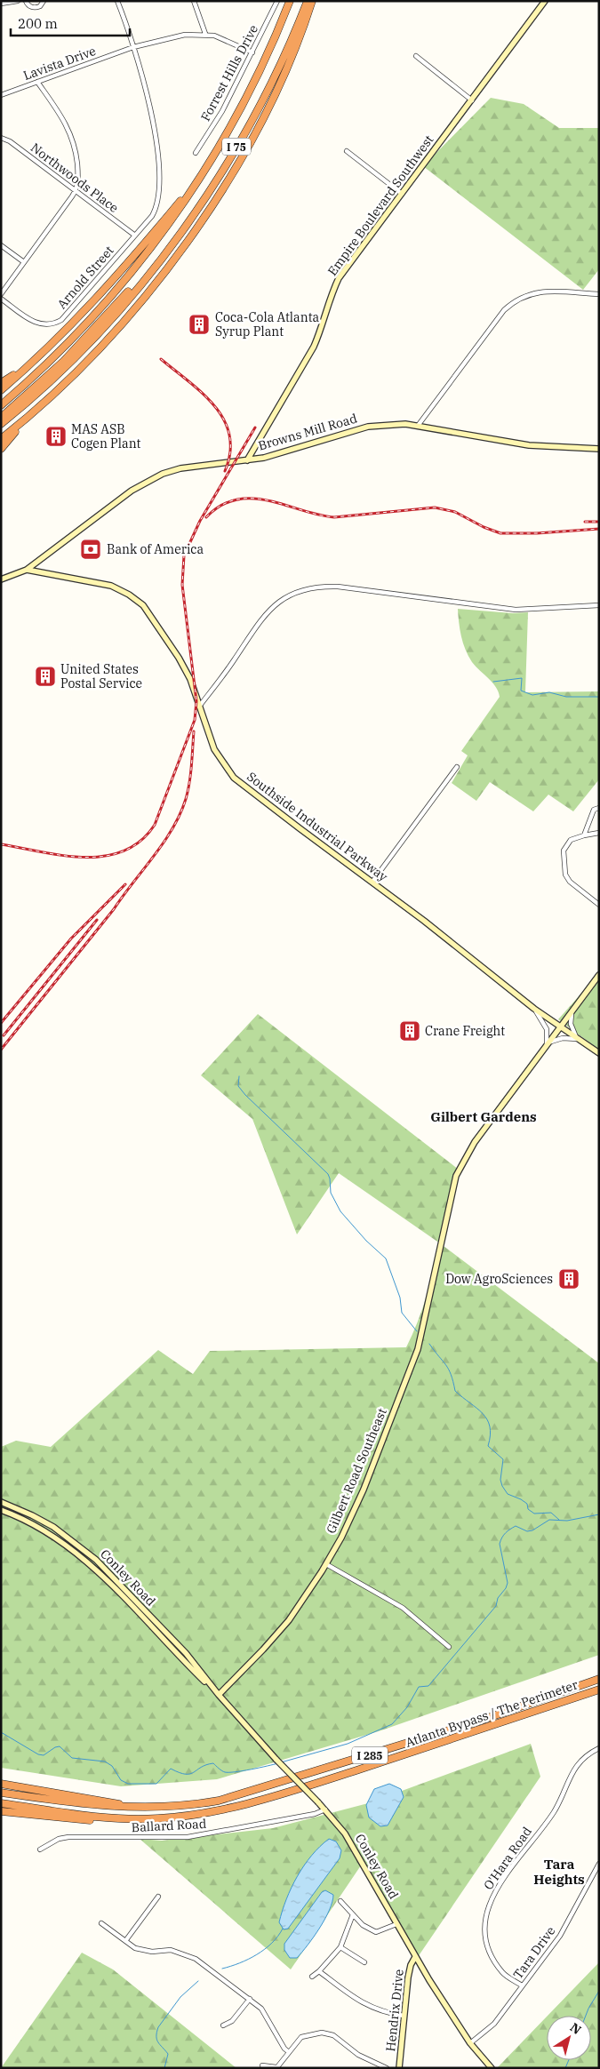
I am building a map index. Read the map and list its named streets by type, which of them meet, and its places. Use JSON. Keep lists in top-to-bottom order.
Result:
{
  "streets": {
    "highway": ["I 75", "Atlanta Bypass / The Perimeter", "I 285"],
    "street": [
      "Lavista Drive",
      "Forrest Hills Drive",
      "Northwoods Place",
      "Empire Boulevard Southwest",
      "Arnold Street",
      "Browns Mill Road",
      "Southside Industrial Parkway",
      "Gilbert Road Southeast",
      "Conley Road",
      "Ballard Road",
      "O'Hara Road",
      "Tara Drive",
      "Hendrix Drive"
    ]
  },
  "crossings": [
    ["Lavista Drive", "Forrest Hills Drive"],
    ["Northwoods Place", "Arnold Street"],
    ["Empire Boulevard Southwest", "Browns Mill Road"],
    ["Browns Mill Road", "Southside Industrial Parkway"],
    ["Southside Industrial Parkway", "Gilbert Road Southeast"],
    ["Gilbert Road Southeast", "Conley Road"],
    ["Conley Road", "Ballard Road"],
    ["Conley Road", "Tara Drive"],
    ["Conley Road", "Hendrix Drive"],
    ["O'Hara Road", "Tara Drive"]
  ],
  "districts": ["Gilbert Gardens", "Tara Heights"],
  "places": {
    "building": [
      "Coca-Cola Atlanta Syrup Plant",
      "MAS ASB Cogen Plant",
      "United States Postal Service",
      "Crane Freight",
      "Dow AgroSciences"
    ],
    "bank": ["Bank of America"]
  },
  "scale_bar": "200 m",
  "north": "top right"
}
